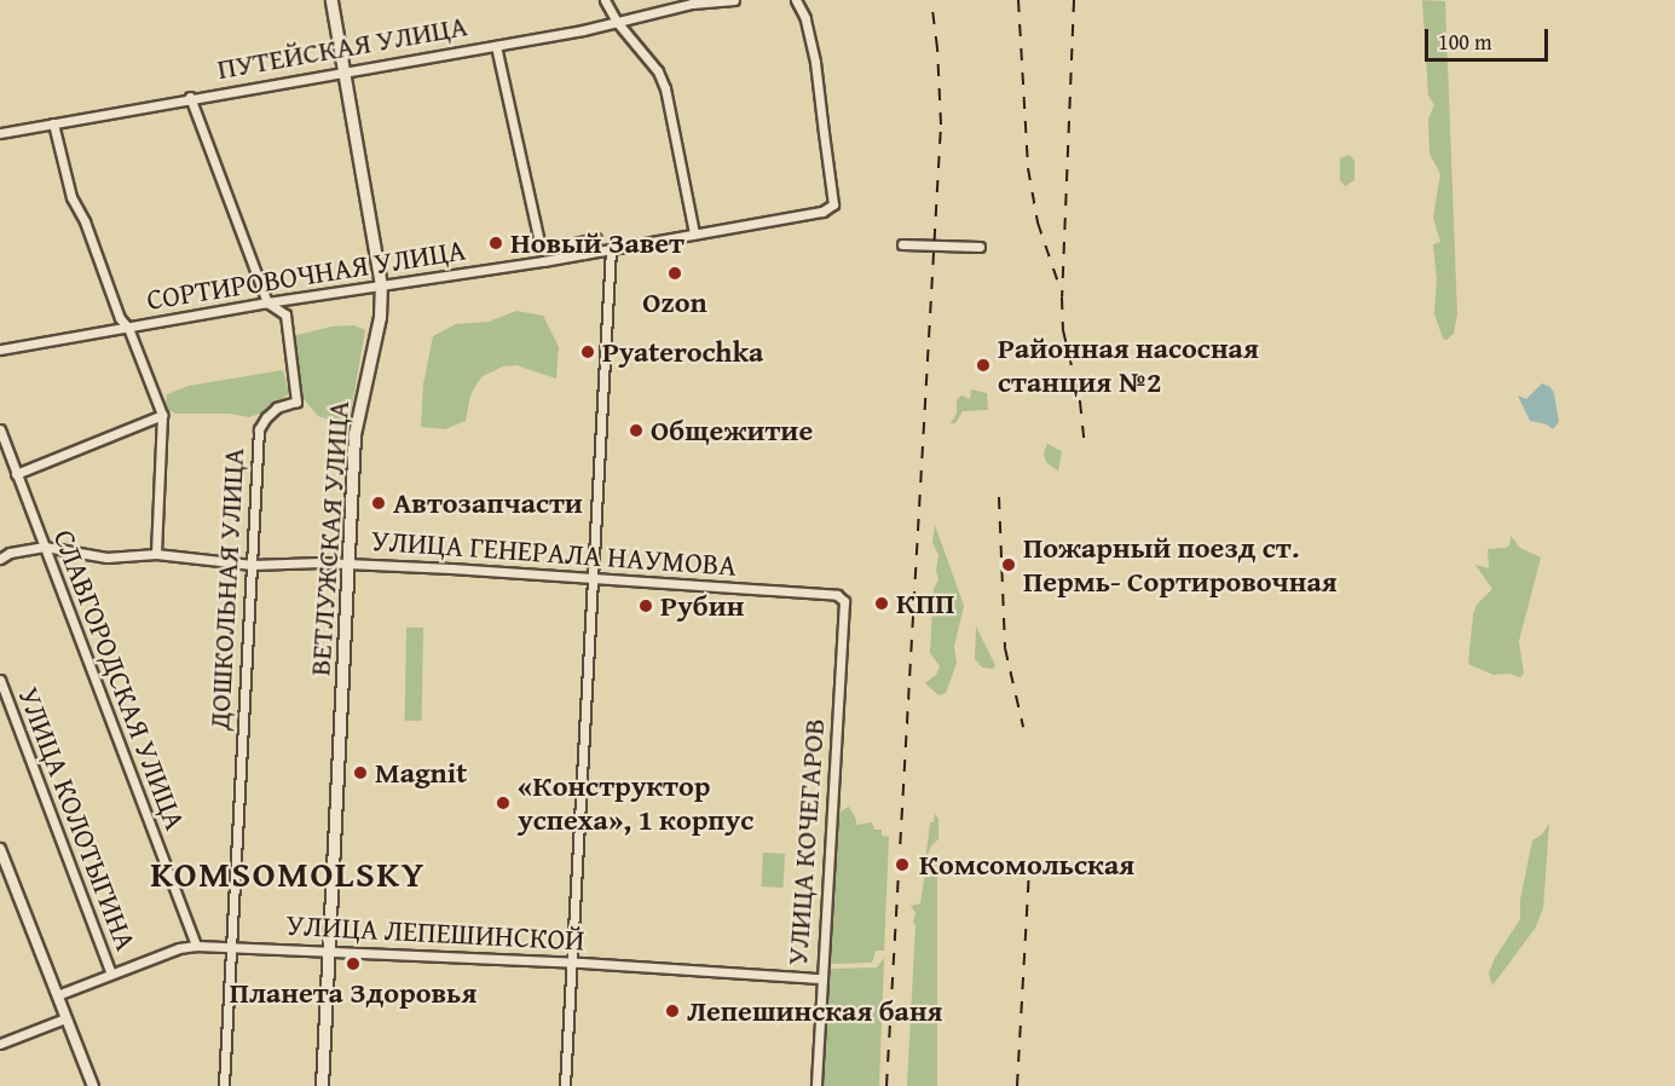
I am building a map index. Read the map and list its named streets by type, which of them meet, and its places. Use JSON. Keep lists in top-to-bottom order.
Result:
{
  "streets": {
    "main road": ["ВЕТЛУЖСКАЯ УЛИЦА"],
    "street": [
      "ПУТЕЙСКАЯ УЛИЦА",
      "СОРТИРОВОЧНАЯ УЛИЦА",
      "УЛИЦА ГЕНЕРАЛА НАУМОВА",
      "ДОШКОЛЬНАЯ УЛИЦА",
      "СЛАВГОРОДСКАЯ УЛИЦА",
      "УЛИЦА КОЛОТЫГИНА",
      "УЛИЦА КОЧЕГАРОВ",
      "УЛИЦА ЛЕПЕШИНСКОЙ"
    ]
  },
  "crossings": [
    ["ПУТЕЙСКАЯ УЛИЦА", "ВЕТЛУЖСКАЯ УЛИЦА"],
    ["ПУТЕЙСКАЯ УЛИЦА", "ДОШКОЛЬНАЯ УЛИЦА"],
    ["СОРТИРОВОЧНАЯ УЛИЦА", "ВЕТЛУЖСКАЯ УЛИЦА"],
    ["СОРТИРОВОЧНАЯ УЛИЦА", "ДОШКОЛЬНАЯ УЛИЦА"],
    ["ВЕТЛУЖСКАЯ УЛИЦА", "УЛИЦА ГЕНЕРАЛА НАУМОВА"],
    ["ВЕТЛУЖСКАЯ УЛИЦА", "УЛИЦА ЛЕПЕШИНСКОЙ"],
    ["УЛИЦА ГЕНЕРАЛА НАУМОВА", "ДОШКОЛЬНАЯ УЛИЦА"],
    ["УЛИЦА ГЕНЕРАЛА НАУМОВА", "СЛАВГОРОДСКАЯ УЛИЦА"],
    ["УЛИЦА ГЕНЕРАЛА НАУМОВА", "УЛИЦА КОЧЕГАРОВ"],
    ["ДОШКОЛЬНАЯ УЛИЦА", "УЛИЦА ЛЕПЕШИНСКОЙ"],
    ["СЛАВГОРОДСКАЯ УЛИЦА", "УЛИЦА ЛЕПЕШИНСКОЙ"],
    ["УЛИЦА КОЛОТЫГИНА", "УЛИЦА ЛЕПЕШИНСКОЙ"],
    ["УЛИЦА КОЧЕГАРОВ", "УЛИЦА ЛЕПЕШИНСКОЙ"]
  ],
  "districts": ["KOMSOMOLSKY"],
  "places": [
    "Новый Завет",
    "Ozon",
    "Pyaterochka",
    "Районная насосная станция №2",
    "Общежитие",
    "Автозапчасти",
    "Пожарный поезд ст. Пермь- Сортировочная",
    "КПП",
    "Рубин",
    "Magnit",
    "«Конструктор успеха», 1 корпус",
    "Комсомольская",
    "Планета Здоровья",
    "Лепешинская баня"
  ],
  "scale_bar": "100 m"
}
